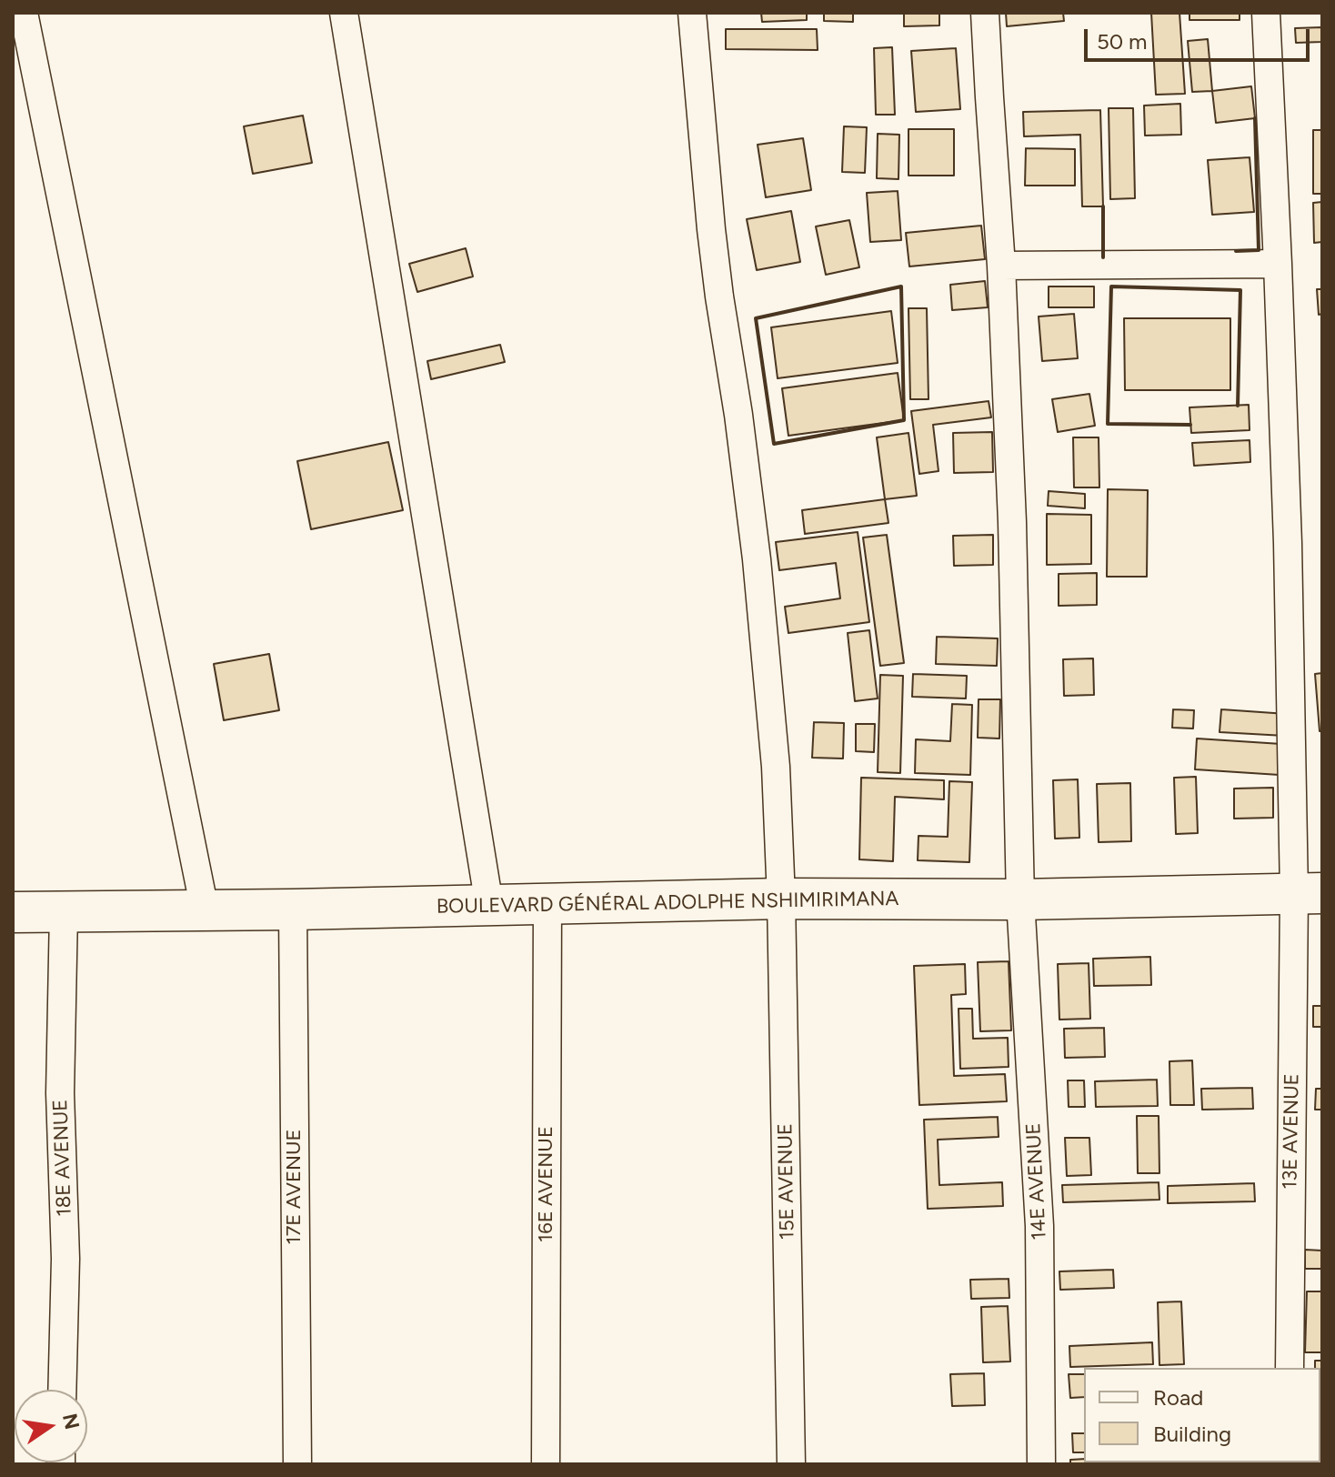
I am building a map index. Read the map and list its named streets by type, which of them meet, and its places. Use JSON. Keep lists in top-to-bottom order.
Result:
{
  "streets": {
    "main road": ["BOULEVARD GÉNÉRAL ADOLPHE NSHIMIRIMANA"],
    "street": [
      "13E AVENUE",
      "18E AVENUE",
      "15E AVENUE",
      "14E AVENUE",
      "16E AVENUE",
      "17E AVENUE"
    ]
  },
  "crossings": [
    ["BOULEVARD GÉNÉRAL ADOLPHE NSHIMIRIMANA", "13E AVENUE"],
    ["BOULEVARD GÉNÉRAL ADOLPHE NSHIMIRIMANA", "18E AVENUE"],
    ["BOULEVARD GÉNÉRAL ADOLPHE NSHIMIRIMANA", "15E AVENUE"],
    ["BOULEVARD GÉNÉRAL ADOLPHE NSHIMIRIMANA", "14E AVENUE"],
    ["BOULEVARD GÉNÉRAL ADOLPHE NSHIMIRIMANA", "16E AVENUE"],
    ["BOULEVARD GÉNÉRAL ADOLPHE NSHIMIRIMANA", "17E AVENUE"]
  ],
  "legend": ["Road", "Building"],
  "scale_bar": "50 m",
  "north": "right"
}
